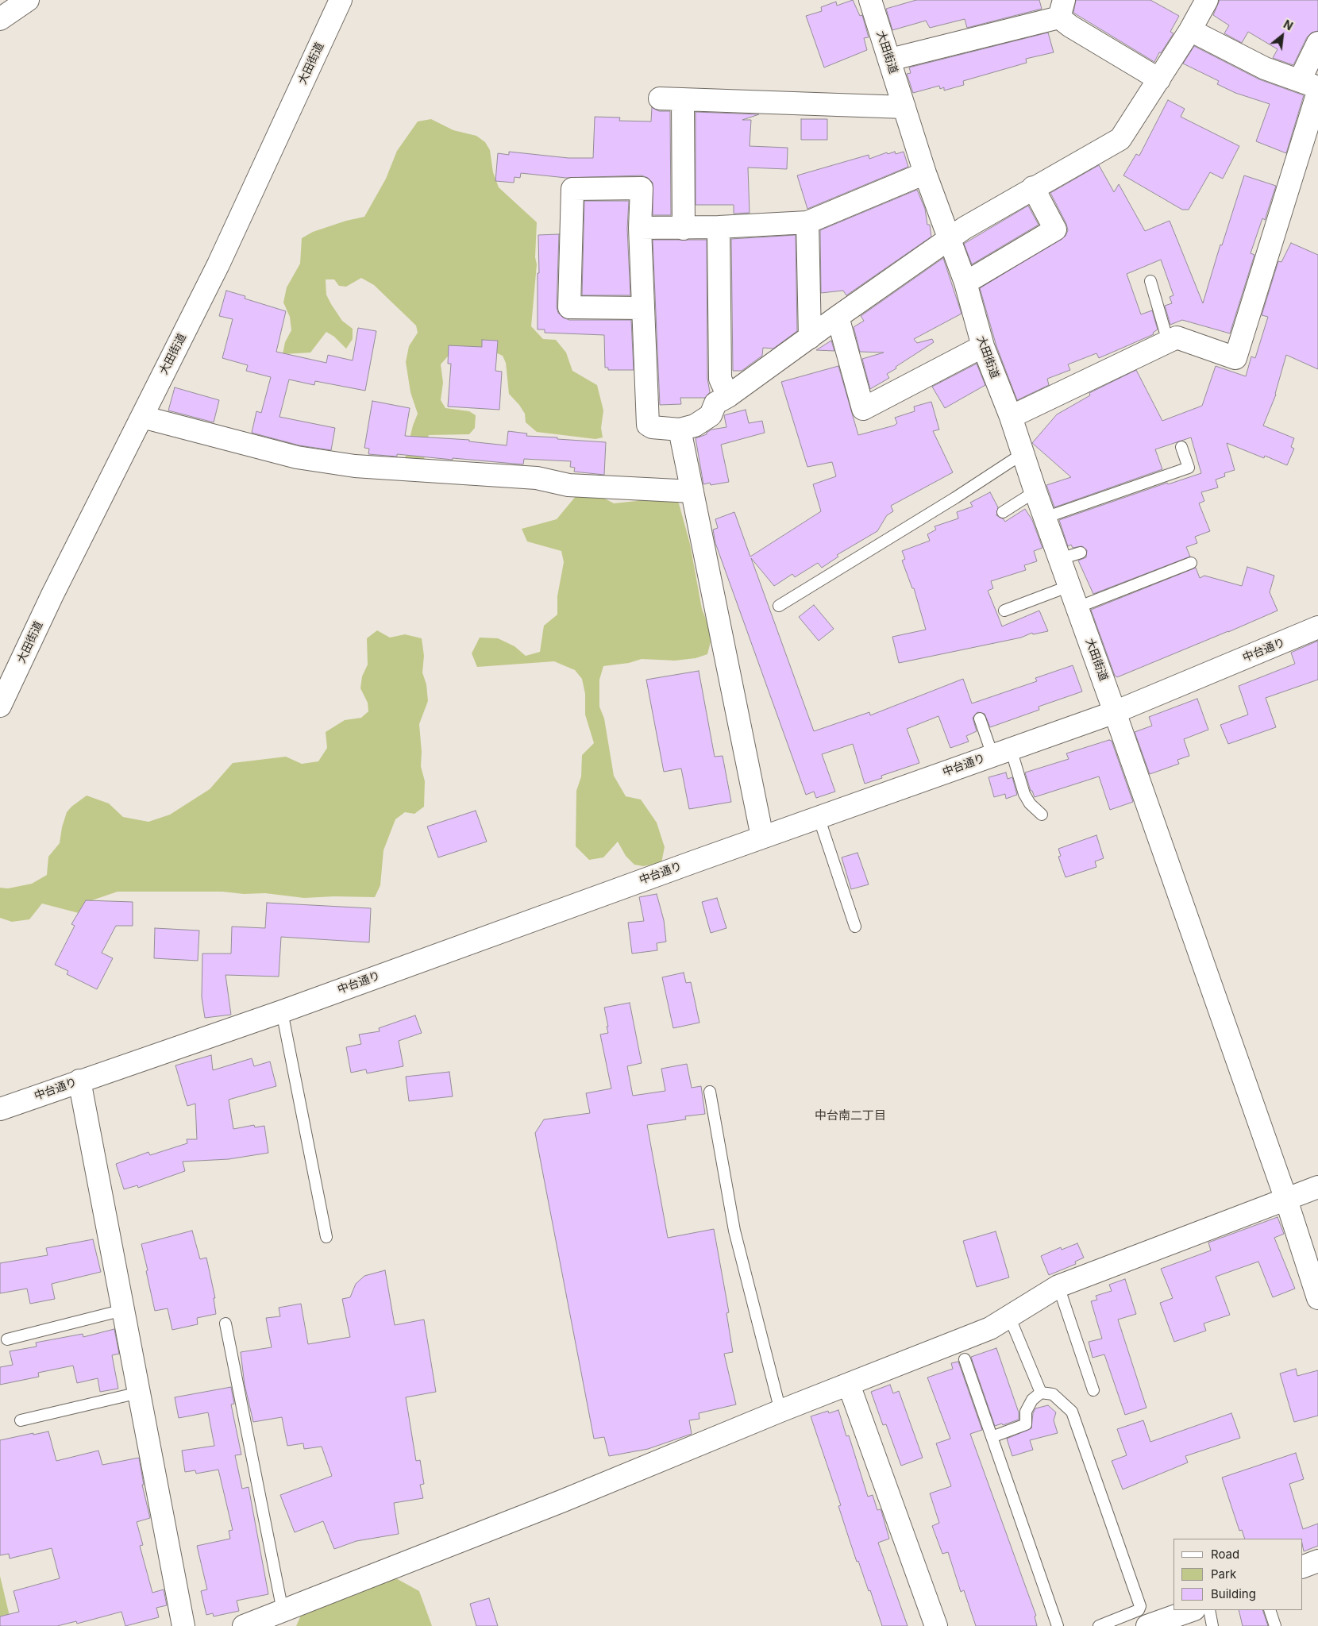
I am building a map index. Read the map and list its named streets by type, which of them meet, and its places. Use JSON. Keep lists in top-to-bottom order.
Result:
{
  "streets": {
    "street": ["大田街道", "中台通り"]
  },
  "crossings": [
    ["大田街道", "中台通り"]
  ],
  "districts": ["中台南二丁目"],
  "legend": ["Road", "Park", "Building"],
  "north": "top right"
}
